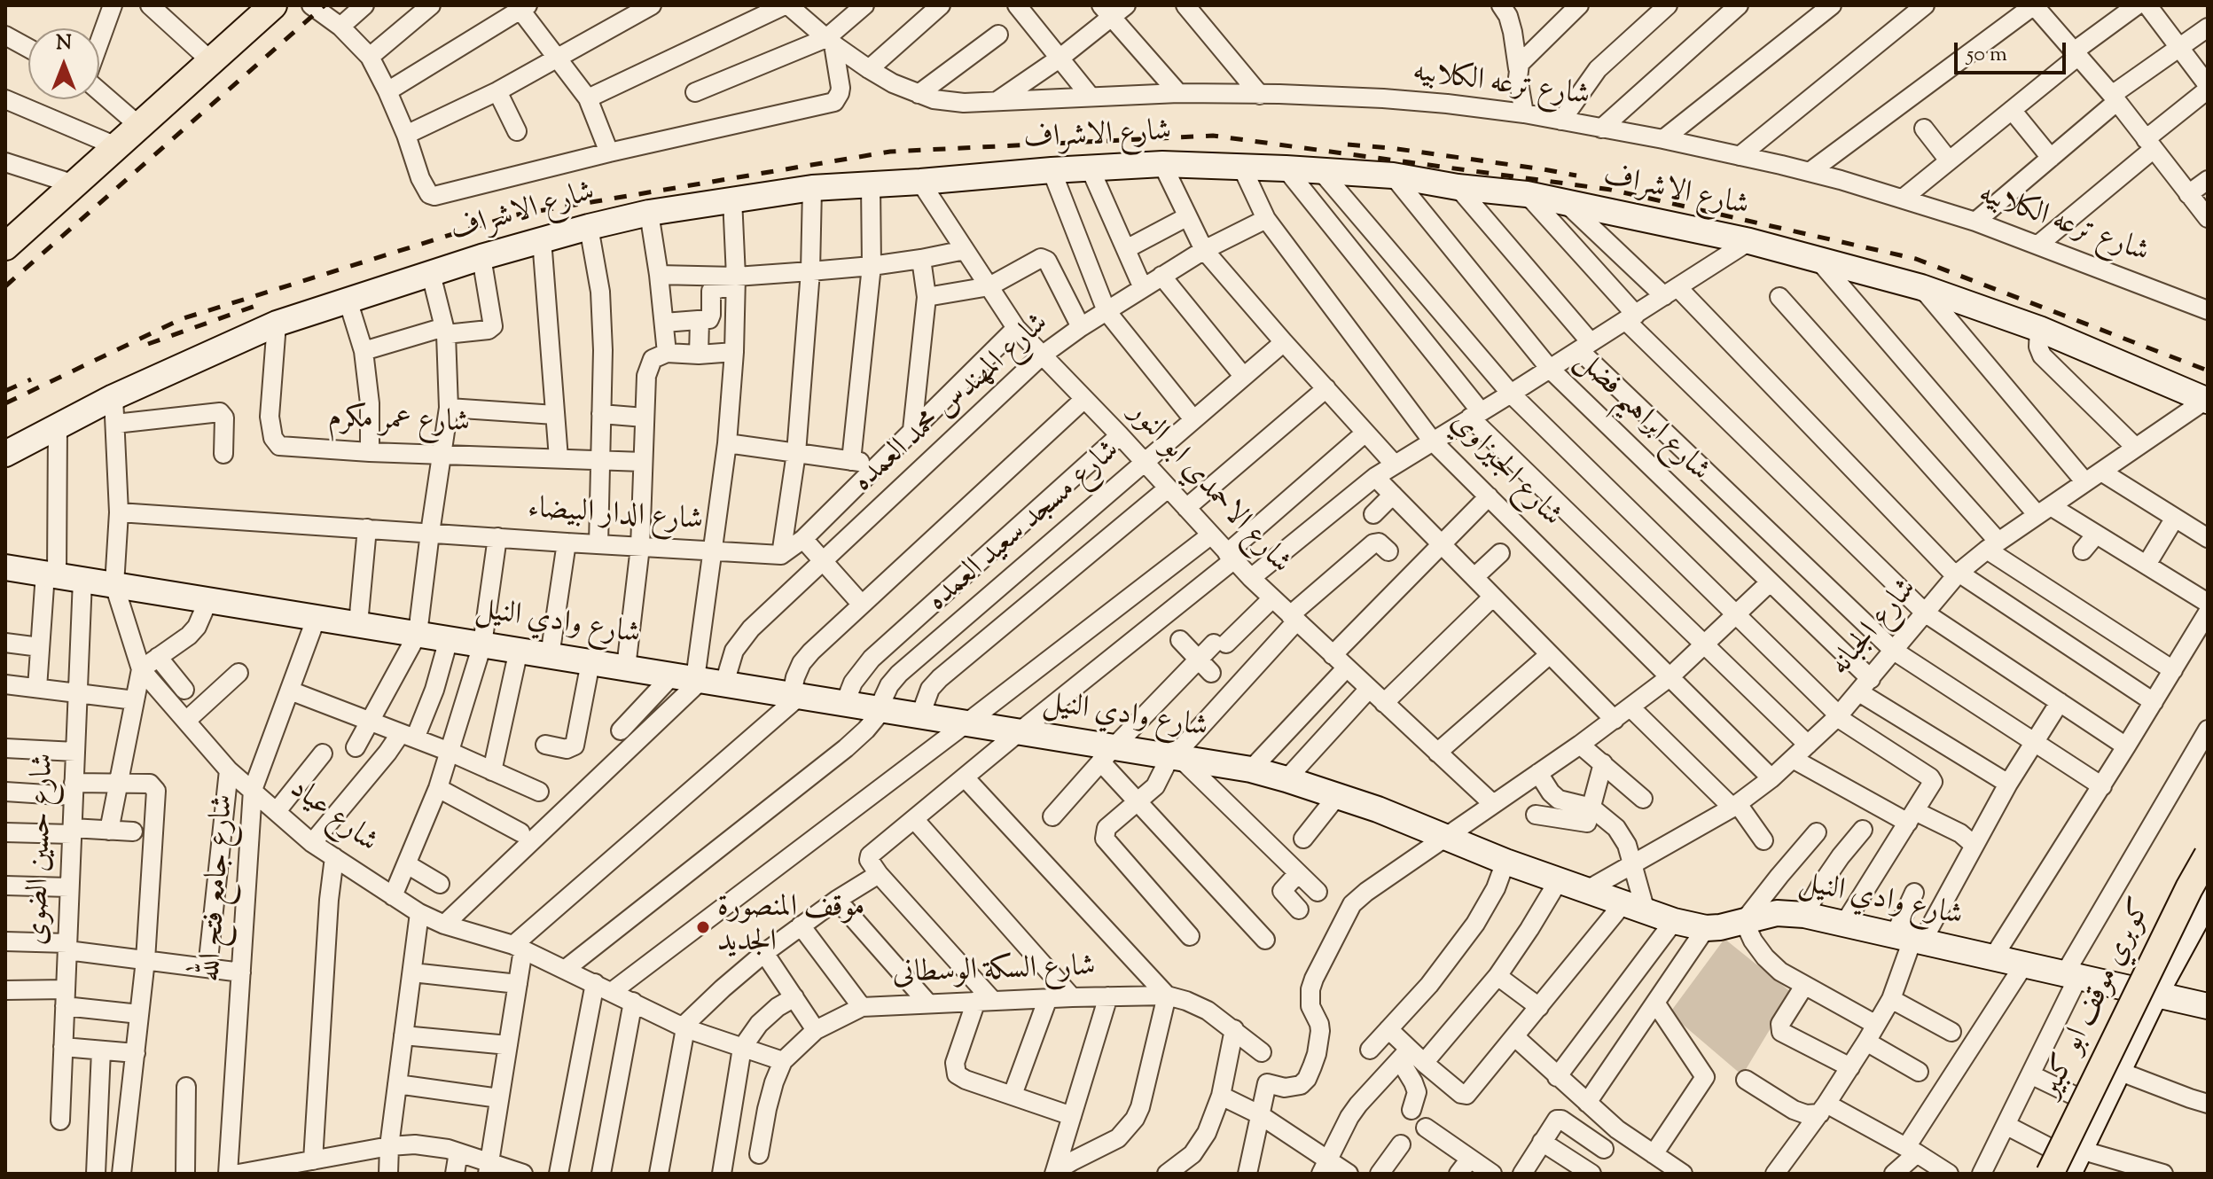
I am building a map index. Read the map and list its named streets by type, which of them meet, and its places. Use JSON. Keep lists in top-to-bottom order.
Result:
{
  "streets": {
    "main road": ["كوبري موقف ابو كبير"],
    "street": [
      "شارع ترعه الكلابيه",
      "شارع الاشراف",
      "شارع المهندس محمد العمده",
      "شارع ابراهيم فضل",
      "شارع عمر مكرم",
      "شارع الجيزاوي",
      "شارع الاحمدي ابو النور",
      "شارع الدار البيضاء",
      "شارع مسجد سعيد العمده",
      "شارع وادي النيل",
      "شارع الجبانه",
      "شارع عياد",
      "شارع حسين الضوى",
      "شارع جامع فتح الله",
      "شارع السكة الوسطانى"
    ]
  },
  "crossings": [
    ["شارع الاشراف", "شارع ابراهيم فضل"],
    ["شارع الاشراف", "شارع عمر مكرم"],
    ["شارع الاشراف", "شارع الجيزاوي"],
    ["شارع الاشراف", "شارع الاحمدي ابو النور"],
    ["شارع الاشراف", "شارع الجبانه"],
    ["شارع الاشراف", "شارع عياد"],
    ["شارع المهندس محمد العمده", "شارع الجيزاوي"],
    ["شارع المهندس محمد العمده", "شارع الاحمدي ابو النور"],
    ["شارع المهندس محمد العمده", "شارع وادي النيل"],
    ["شارع ابراهيم فضل", "شارع الجبانه"],
    ["شارع الجيزاوي", "شارع الجبانه"],
    ["شارع الاحمدي ابو النور", "شارع مسجد سعيد العمده"],
    ["شارع الدار البيضاء", "شارع عياد"],
    ["شارع مسجد سعيد العمده", "شارع وادي النيل"],
    ["شارع مسجد سعيد العمده", "شارع عياد"],
    ["شارع وادي النيل", "شارع الجبانه"],
    ["شارع وادي النيل", "شارع عياد"],
    ["شارع وادي النيل", "شارع حسين الضوى"],
    ["شارع وادي النيل", "شارع جامع فتح الله"],
    ["شارع عياد", "شارع جامع فتح الله"],
    ["شارع عياد", "شارع السكة الوسطانى"]
  ],
  "places": ["موقف المنصورة الجديد"],
  "scale_bar": "50 m",
  "north": "top"
}
